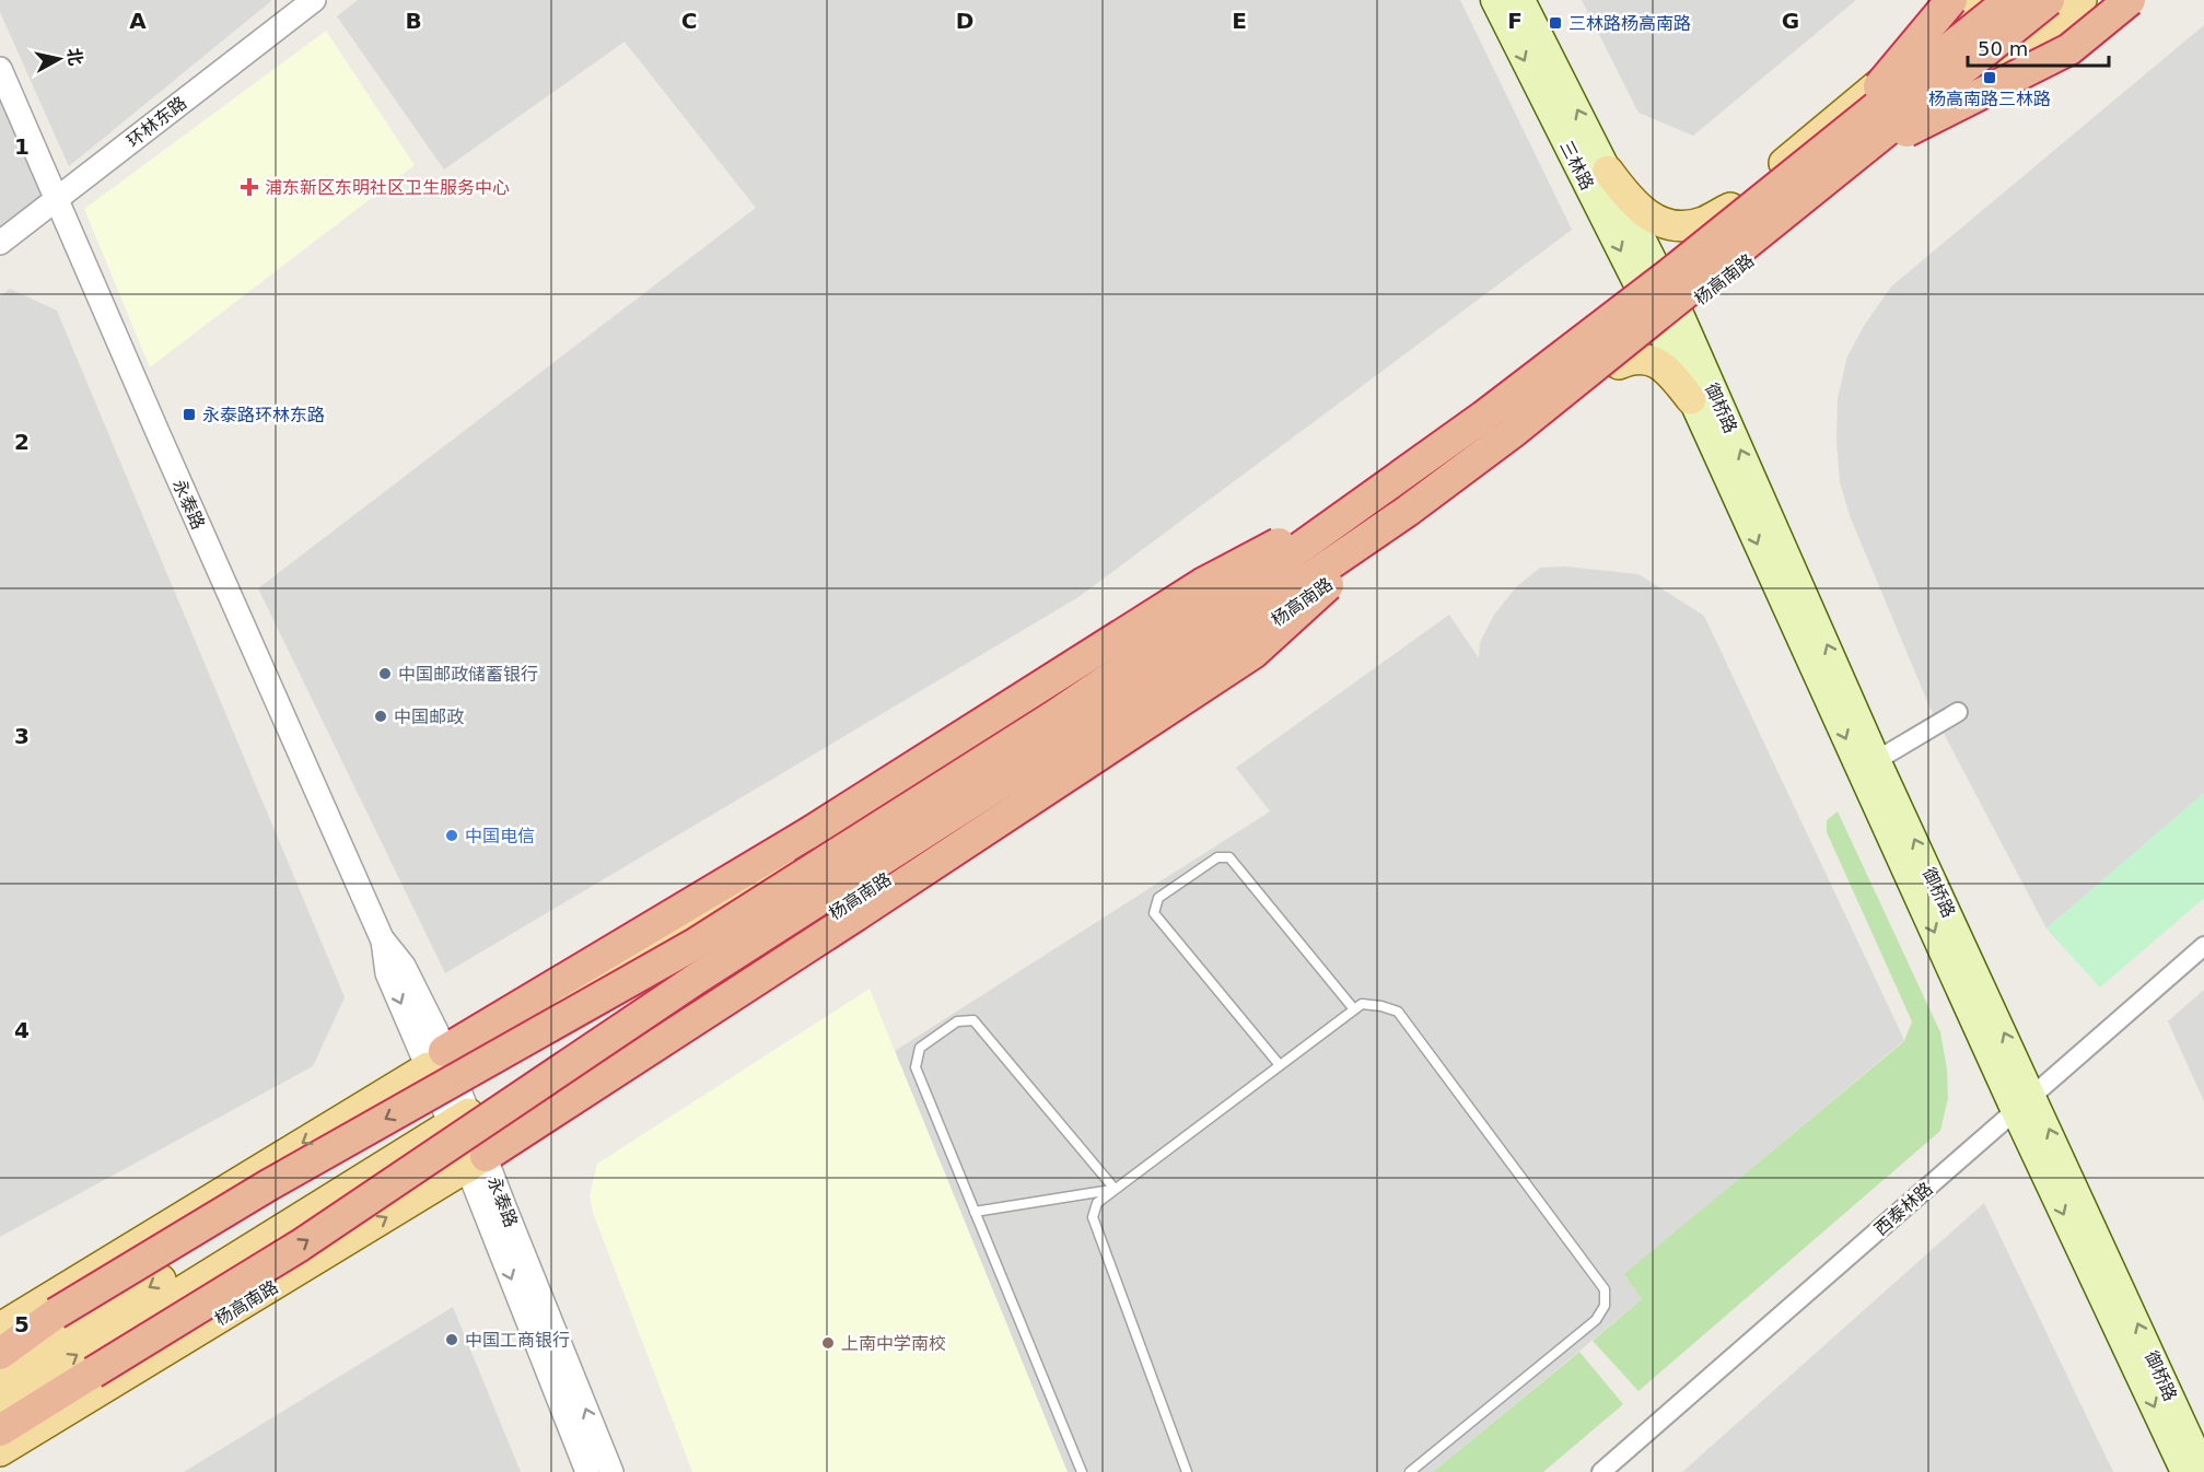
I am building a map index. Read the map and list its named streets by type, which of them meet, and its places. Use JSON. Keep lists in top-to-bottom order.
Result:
{
  "streets": {
    "highway": ["杨高南路"],
    "main road": ["三林路", "御桥路"],
    "street": ["环林东路", "永泰路", "西泰林路"]
  },
  "crossings": [
    ["环林东路", "永泰路"],
    ["三林路", "杨高南路"],
    ["三林路", "御桥路"],
    ["杨高南路", "御桥路"],
    ["杨高南路", "永泰路"],
    ["御桥路", "西泰林路"]
  ],
  "places": {
    "transit": ["三林路杨高南路", "杨高南路三林路", "永泰路环林东路"],
    "health": ["浦东新区东明社区卫生服务中心"],
    "other": [
      "中国邮政储蓄银行",
      "中国邮政",
      "中国电信",
      "中国工商银行",
      "上南中学南校"
    ]
  },
  "scale_bar": "50 m",
  "north": "right",
  "grid": {
    "columns": [
      "A",
      "B",
      "C",
      "D",
      "E",
      "F",
      "G"
    ],
    "rows": [
      "1",
      "2",
      "3",
      "4",
      "5"
    ]
  }
}
